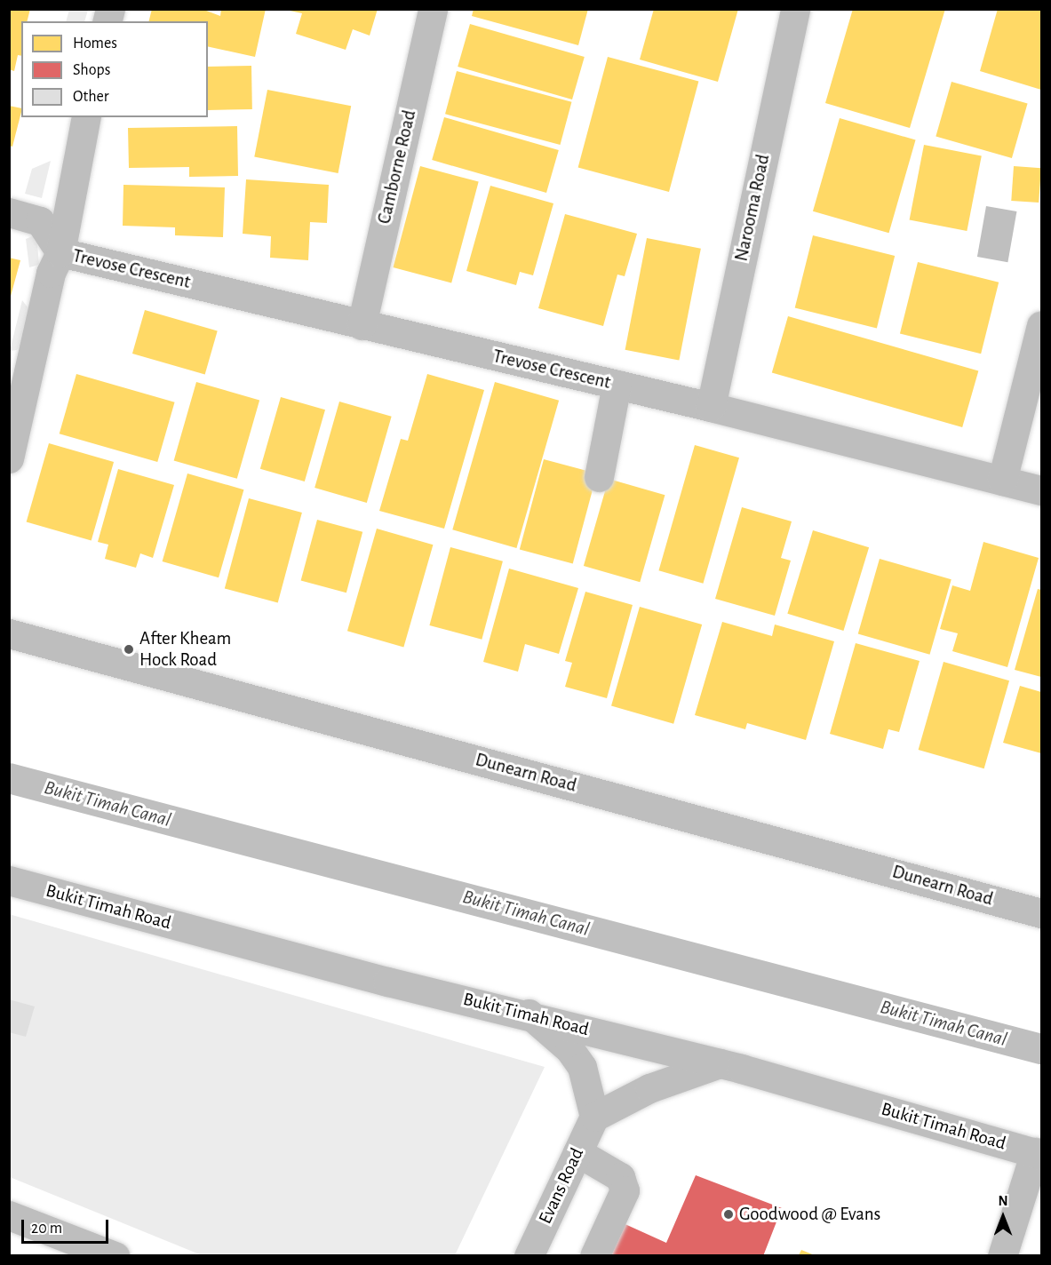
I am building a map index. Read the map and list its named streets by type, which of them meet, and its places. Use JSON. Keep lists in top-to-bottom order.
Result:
{
  "streets": {
    "main road": [
      "Camborne Road",
      "Narooma Road",
      "Trevose Crescent",
      "Dunearn Road",
      "Bukit Timah Road",
      "Evans Road"
    ]
  },
  "crossings": [
    ["Camborne Road", "Trevose Crescent"],
    ["Narooma Road", "Trevose Crescent"]
  ],
  "water": ["Bukit Timah Canal"],
  "places": ["After Kheam Hock Road", "Goodwood @ Evans"],
  "legend": ["Homes", "Shops", "Other"],
  "scale_bar": "20 m",
  "north": "top"
}
